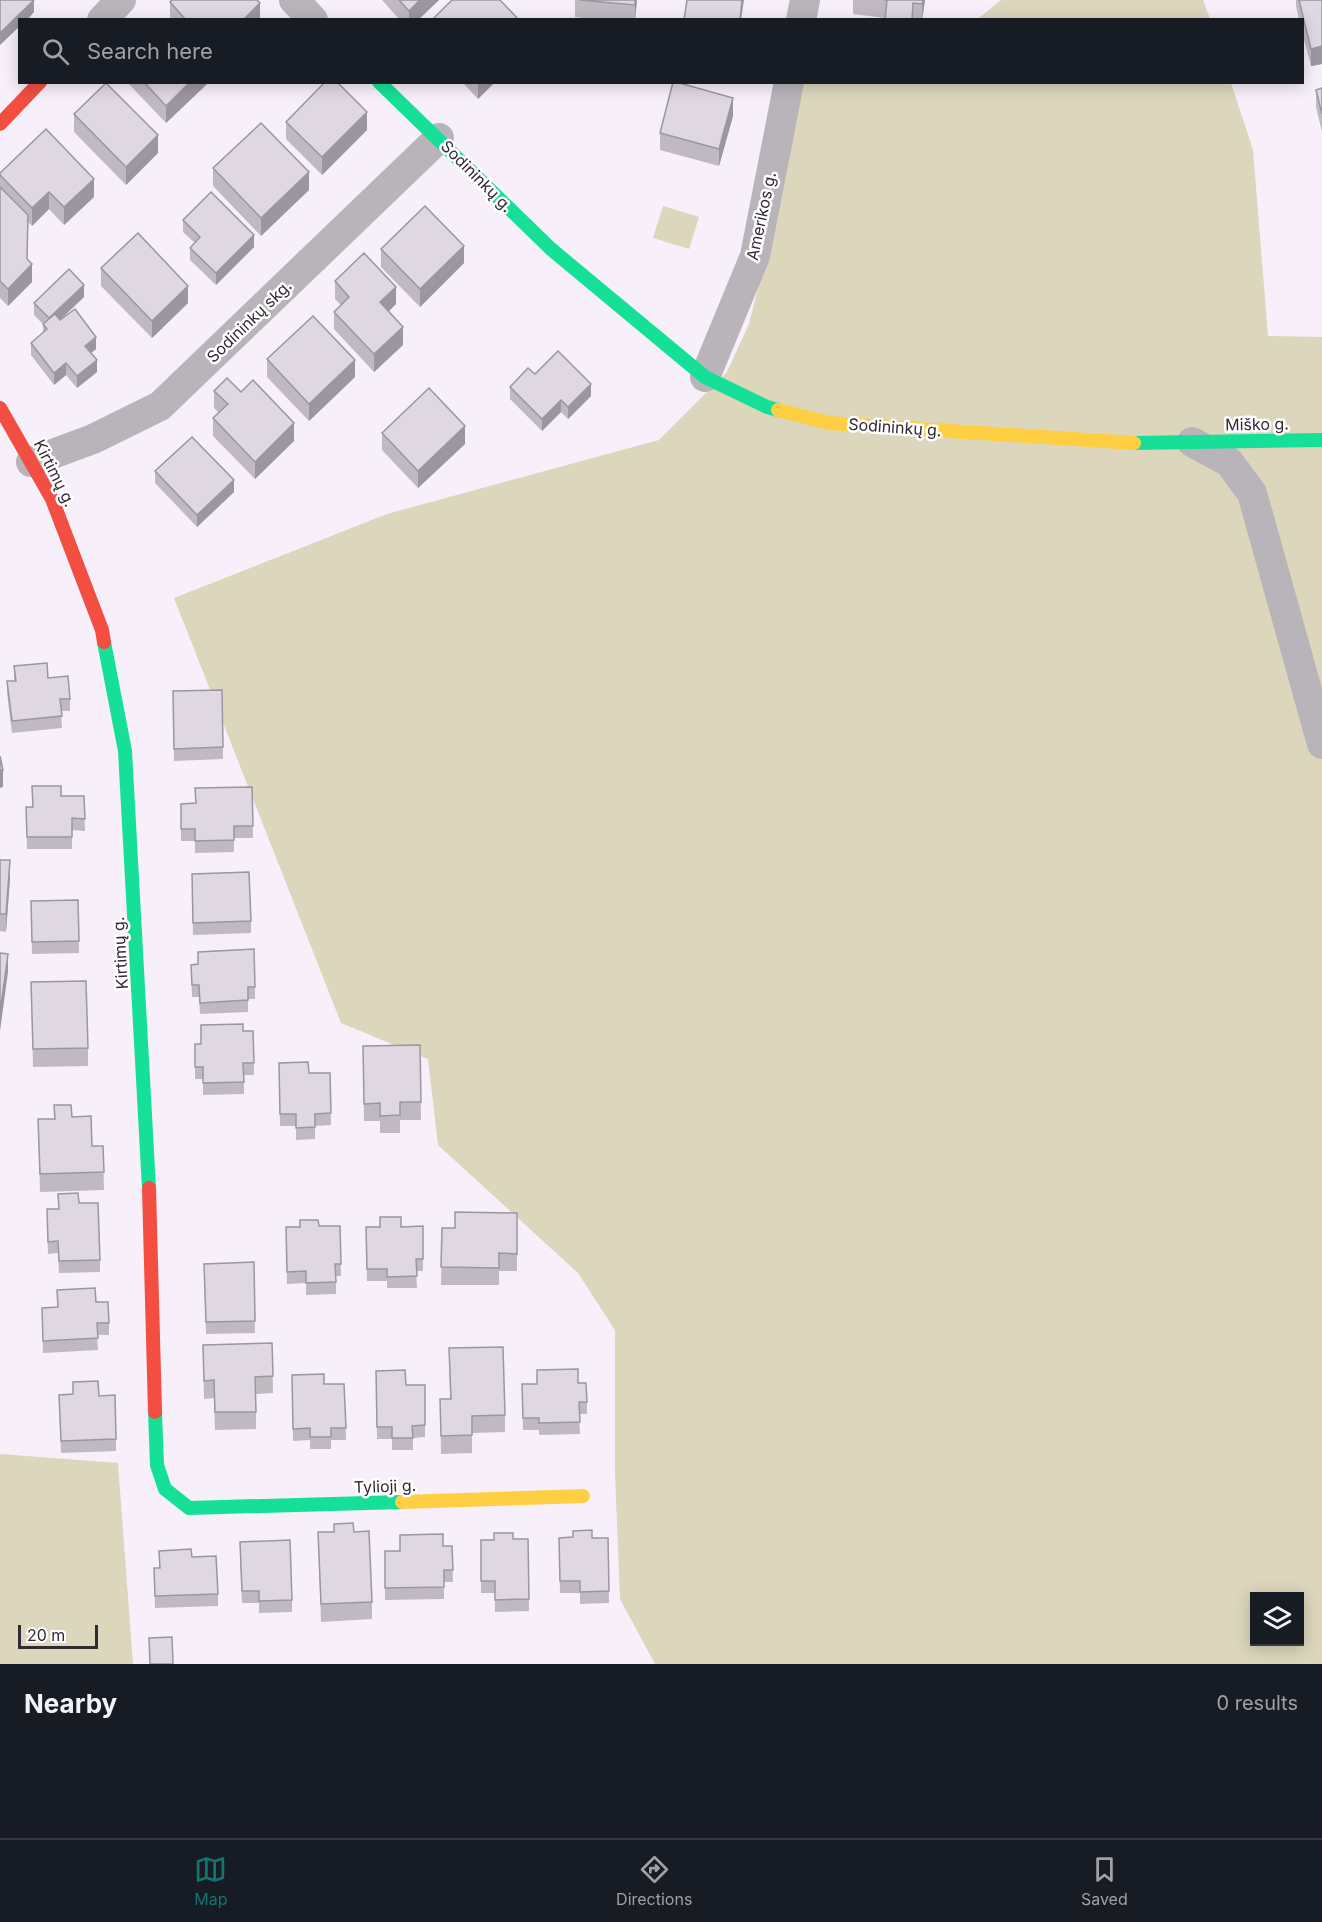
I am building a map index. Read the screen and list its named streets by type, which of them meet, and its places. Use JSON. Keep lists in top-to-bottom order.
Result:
{
  "streets": {
    "street": [
      "Sodininkų g.",
      "Amerikos g.",
      "Sodininkų skg.",
      "Miško g.",
      "Kirtimų g.",
      "Tylioji g."
    ]
  },
  "crossings": [
    ["Sodininkų g.", "Amerikos g."],
    ["Sodininkų g.", "Sodininkų skg."],
    ["Sodininkų g.", "Miško g."],
    ["Sodininkų skg.", "Kirtimų g."],
    ["Kirtimų g.", "Tylioji g."]
  ],
  "scale_bar": "20 m",
  "page": {
    "search": "Search here",
    "scale": "20 m",
    "heading": ["Nearby", "0 results"],
    "nav": ["Map", "Directions", "Saved"]
  }
}
